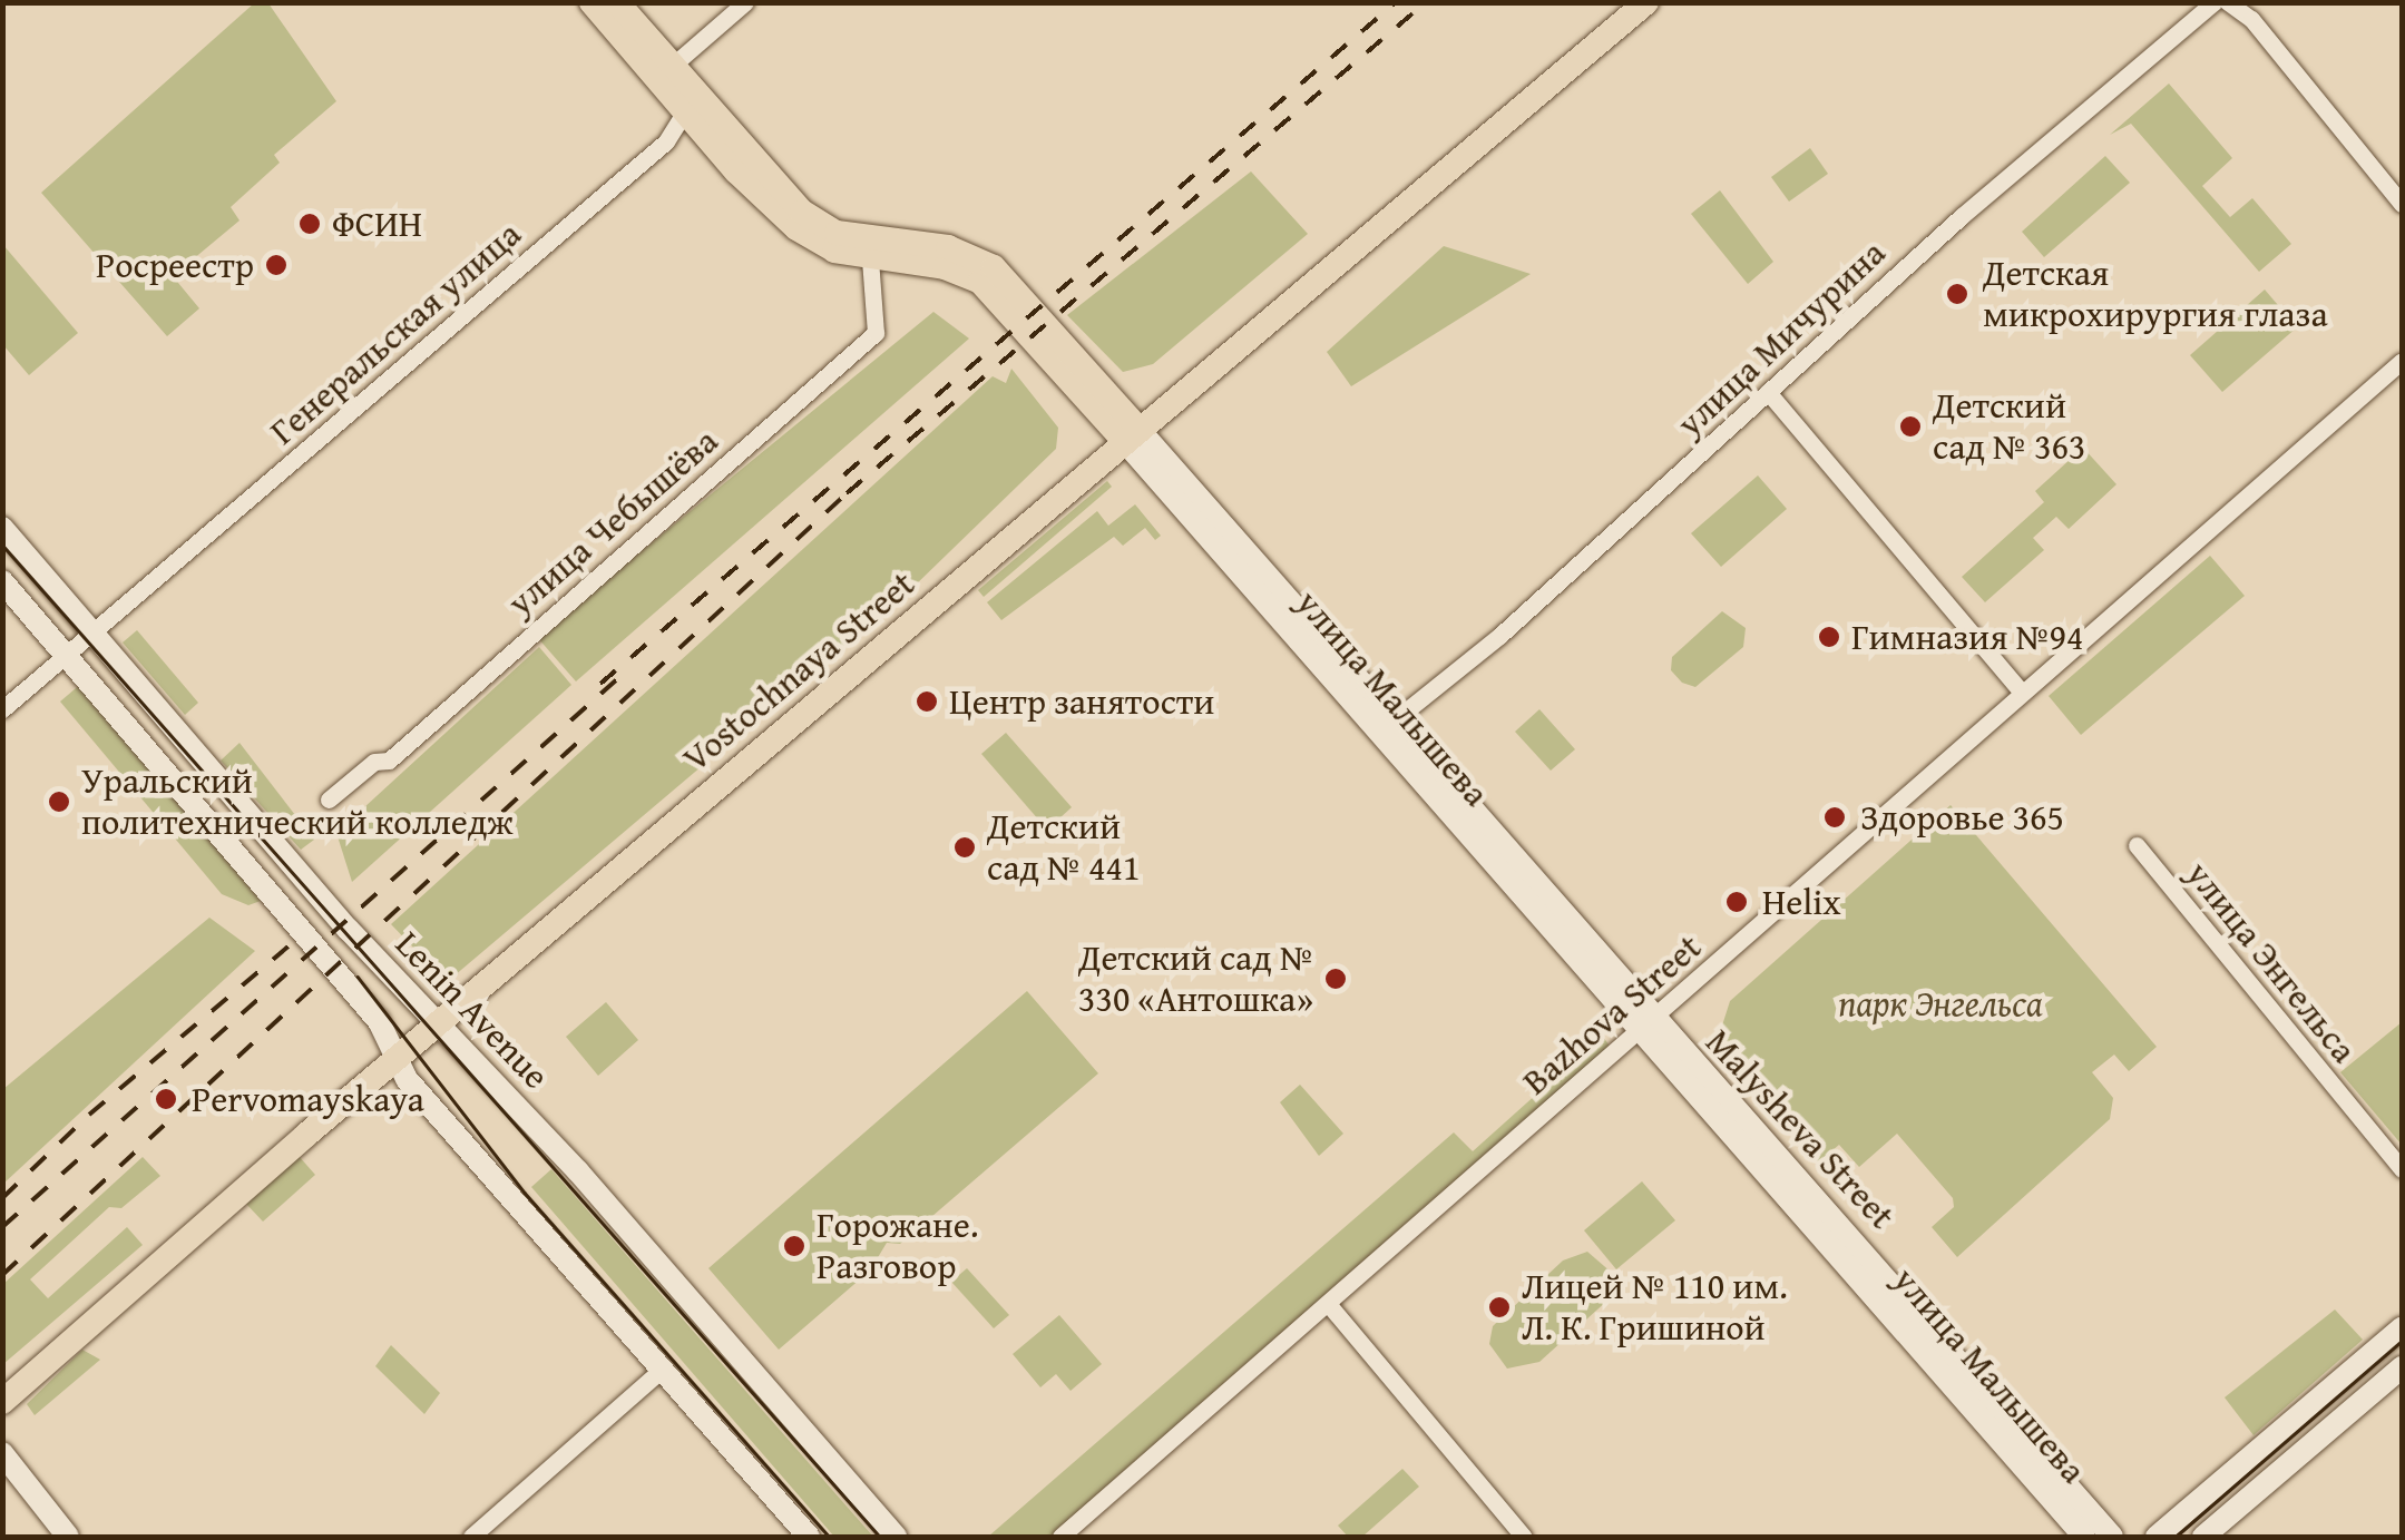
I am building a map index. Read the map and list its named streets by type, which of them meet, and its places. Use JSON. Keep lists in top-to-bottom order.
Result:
{
  "streets": {
    "main road": [
      "Vostochnaya Street",
      "улица Малышева",
      "Lenin Avenue",
      "Malysheva Street"
    ],
    "street": [
      "Генеральская улица",
      "улица Мичурина",
      "улица Чебышёва",
      "улица Энгельса",
      "Bazhova Street"
    ]
  },
  "crossings": [
    ["Генеральская улица", "улица Малышева"],
    ["Генеральская улица", "Lenin Avenue"],
    ["улица Мичурина", "улица Малышева"],
    ["улица Чебышёва", "улица Малышева"],
    ["Vostochnaya Street", "улица Малышева"],
    ["Vostochnaya Street", "Lenin Avenue"],
    ["улица Малышева", "Bazhova Street"],
    ["улица Малышева", "Malysheva Street"],
    ["Bazhova Street", "Malysheva Street"]
  ],
  "parks": ["парк Энгельса"],
  "places": [
    "ФСИН",
    "Росреестр",
    "Детская микрохирургия глаза",
    "Детский сад № 363",
    "Гимназия №94",
    "Центр занятости",
    "Уральский политехнический колледж",
    "Здоровье 365",
    "Детский сад № 441",
    "Helix",
    "Детский сад № 330 «Антошка»",
    "Pervomayskaya",
    "Горожане. Разговор",
    "Лицей № 110 им. Л. К. Гришиной"
  ]
}
